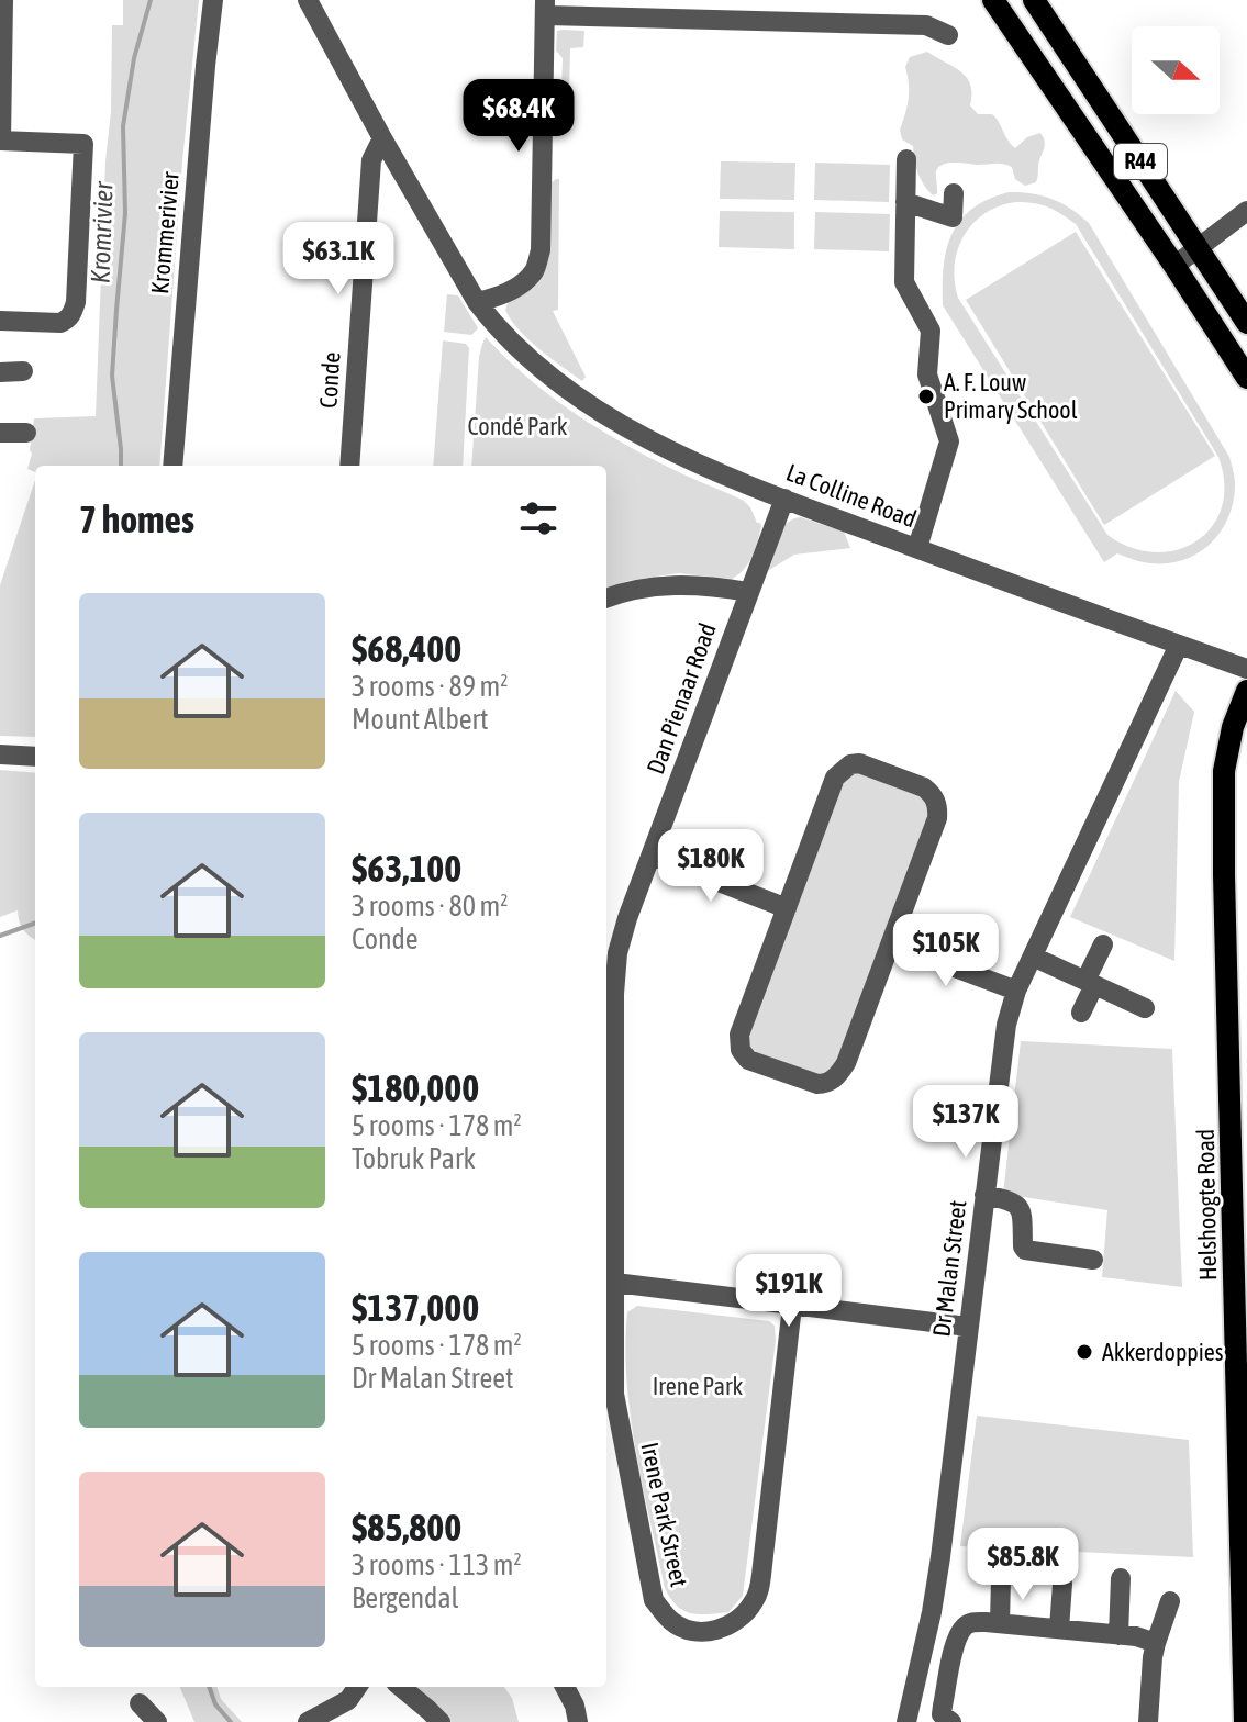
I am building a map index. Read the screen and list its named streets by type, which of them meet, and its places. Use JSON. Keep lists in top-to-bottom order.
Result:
{
  "streets": {
    "main road": ["R44", "Helshoogte Road"],
    "street": [
      "Krommerivier",
      "Conde",
      "La Colline Road",
      "Dan Pienaar Road",
      "Dr Malan Street",
      "Irene Park Street"
    ]
  },
  "crossings": [
    ["Conde", "La Colline Road"],
    ["La Colline Road", "Dan Pienaar Road"],
    ["La Colline Road", "Dr Malan Street"],
    ["Dan Pienaar Road", "Irene Park Street"]
  ],
  "water": ["Kromrivier"],
  "parks": ["Condé Park", "Irene Park"],
  "places": ["A. F. Louw Primary School", "Akkerdoppies"],
  "north": "right",
  "page": {
    "price": [
      "$68.4K",
      "$63.1K",
      "$180K",
      "$105K",
      "$137K",
      "$191K",
      "$85.8K"
    ],
    "heading": "7 homes",
    "list": [
      {
        "name": "$68,400",
        "note": "3 rooms · 89 m² · Mount Albert"
      },
      {
        "name": "$63,100",
        "note": "3 rooms · 80 m² · Conde"
      },
      {
        "name": "$180,000",
        "note": "5 rooms · 178 m² · Tobruk Park"
      },
      {
        "name": "$137,000",
        "note": "5 rooms · 178 m² · Dr Malan Street"
      },
      {
        "name": "$85,800",
        "note": "3 rooms · 113 m² · Bergendal"
      }
    ]
  }
}
